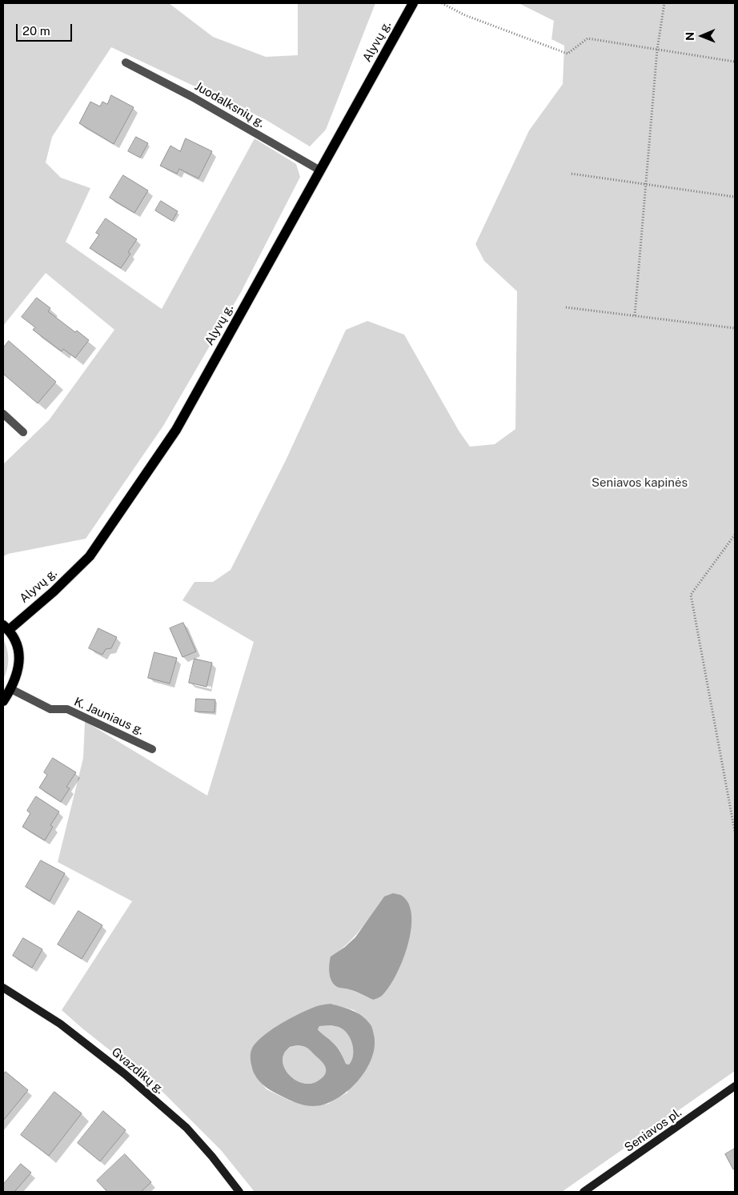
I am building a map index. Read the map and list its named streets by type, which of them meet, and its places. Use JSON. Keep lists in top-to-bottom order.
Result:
{
  "streets": {
    "main road": ["Alyvų g."],
    "street": [
      "Juodalksnių g.",
      "K. Jauniaus g.",
      "Gvazdikų g.",
      "Seniavos pl."
    ]
  },
  "crossings": [
    ["Alyvų g.", "Juodalksnių g."]
  ],
  "parks": ["Seniavos kapinės"],
  "scale_bar": "20 m",
  "north": "left"
}
